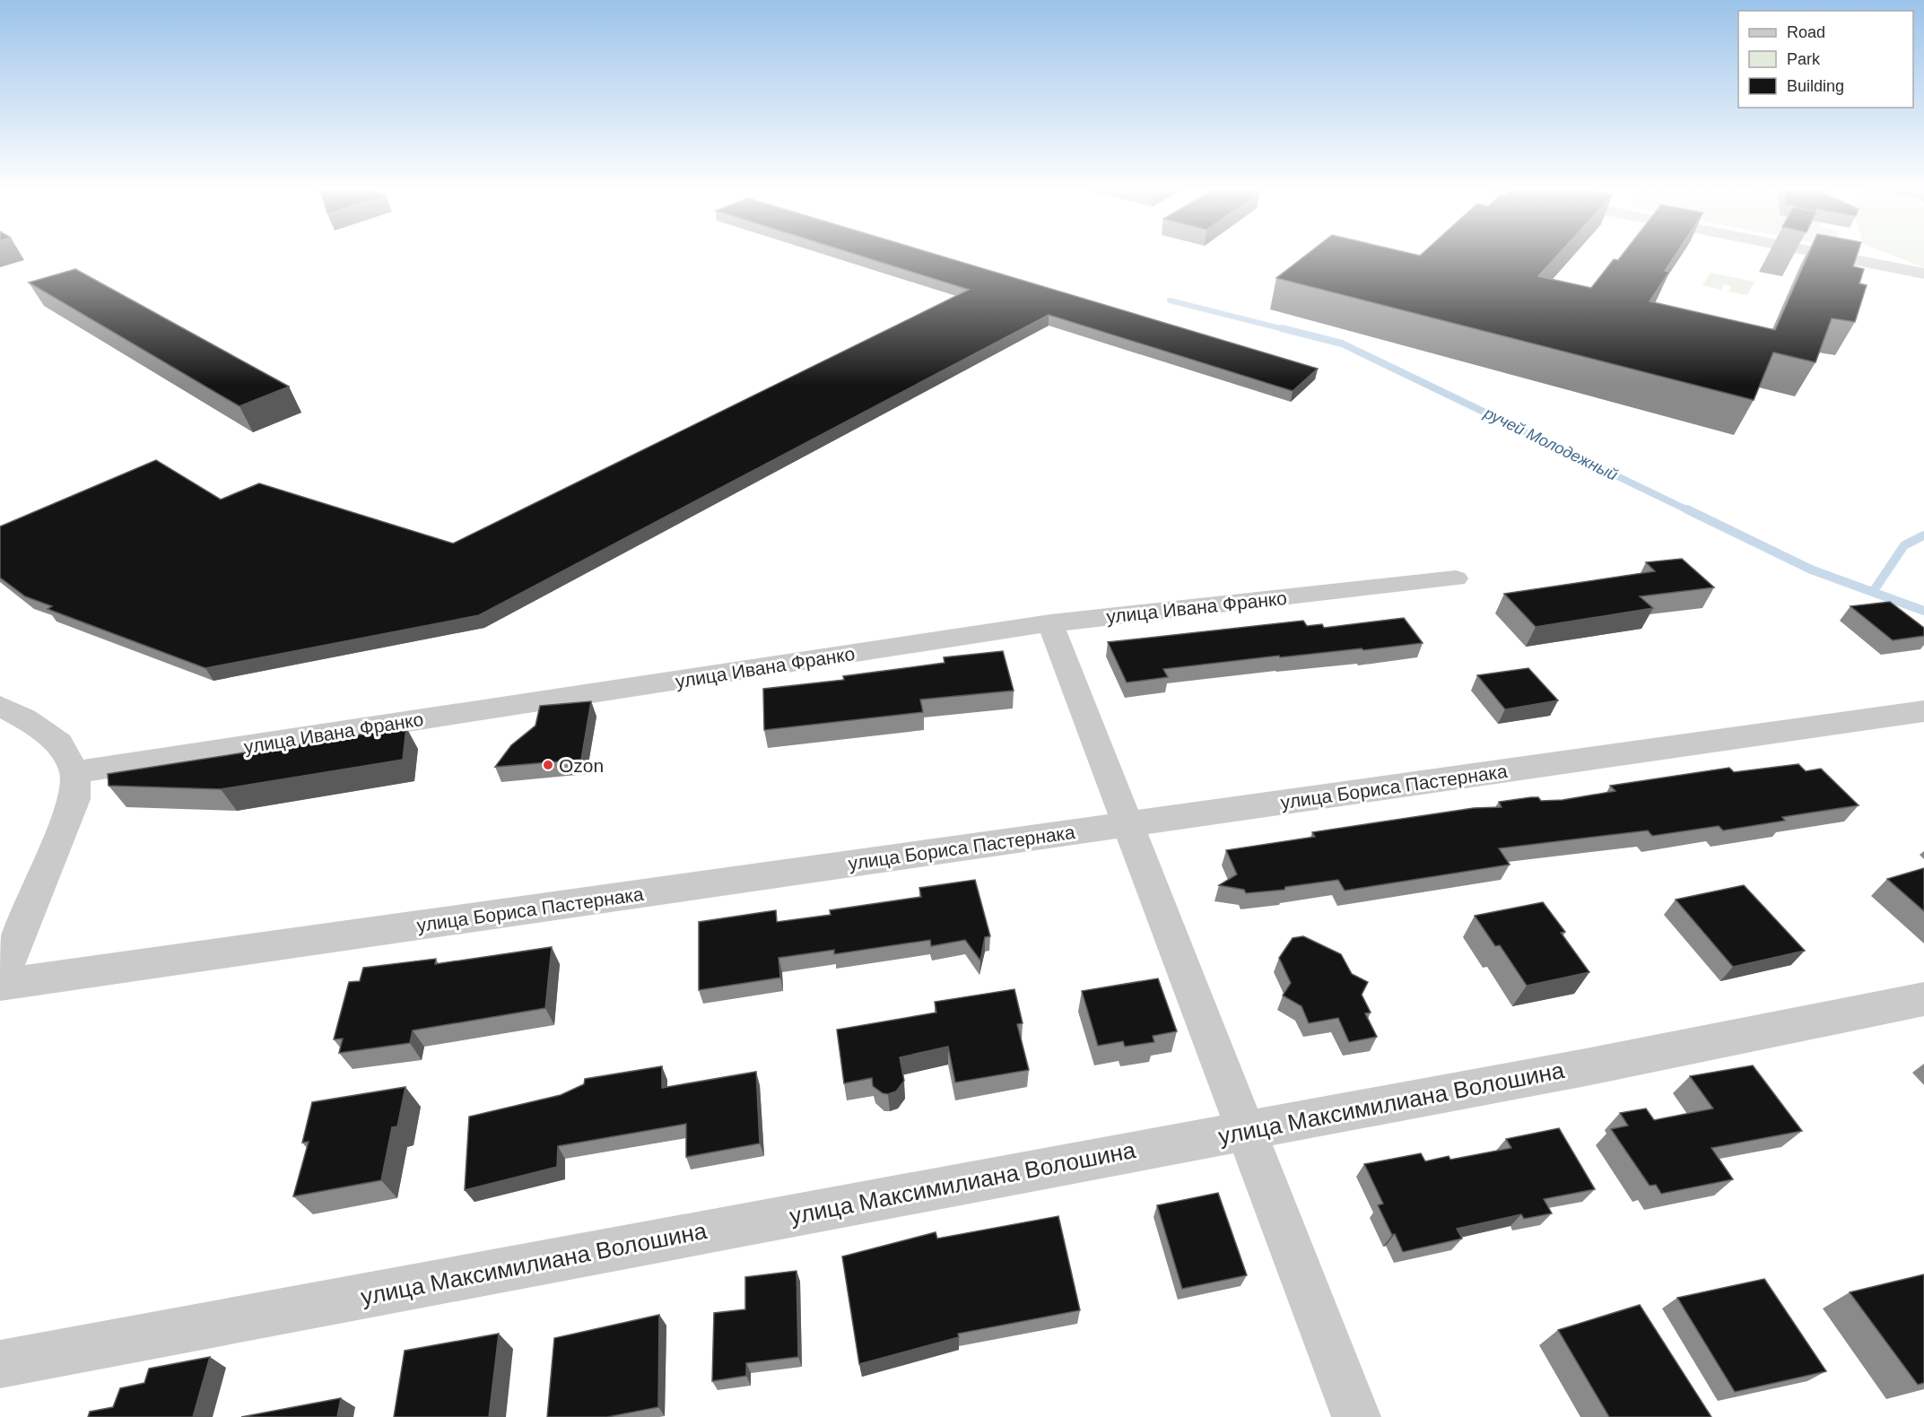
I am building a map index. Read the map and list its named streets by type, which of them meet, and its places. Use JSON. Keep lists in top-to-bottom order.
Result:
{
  "streets": {
    "street": ["улица Ивана Франко", "улица Бориса Пастернака", "улица Максимилиана Волошина"]
  },
  "water": ["ручей Молодежный"],
  "places": ["Ozon"],
  "legend": ["Road", "Park", "Building"]
}
